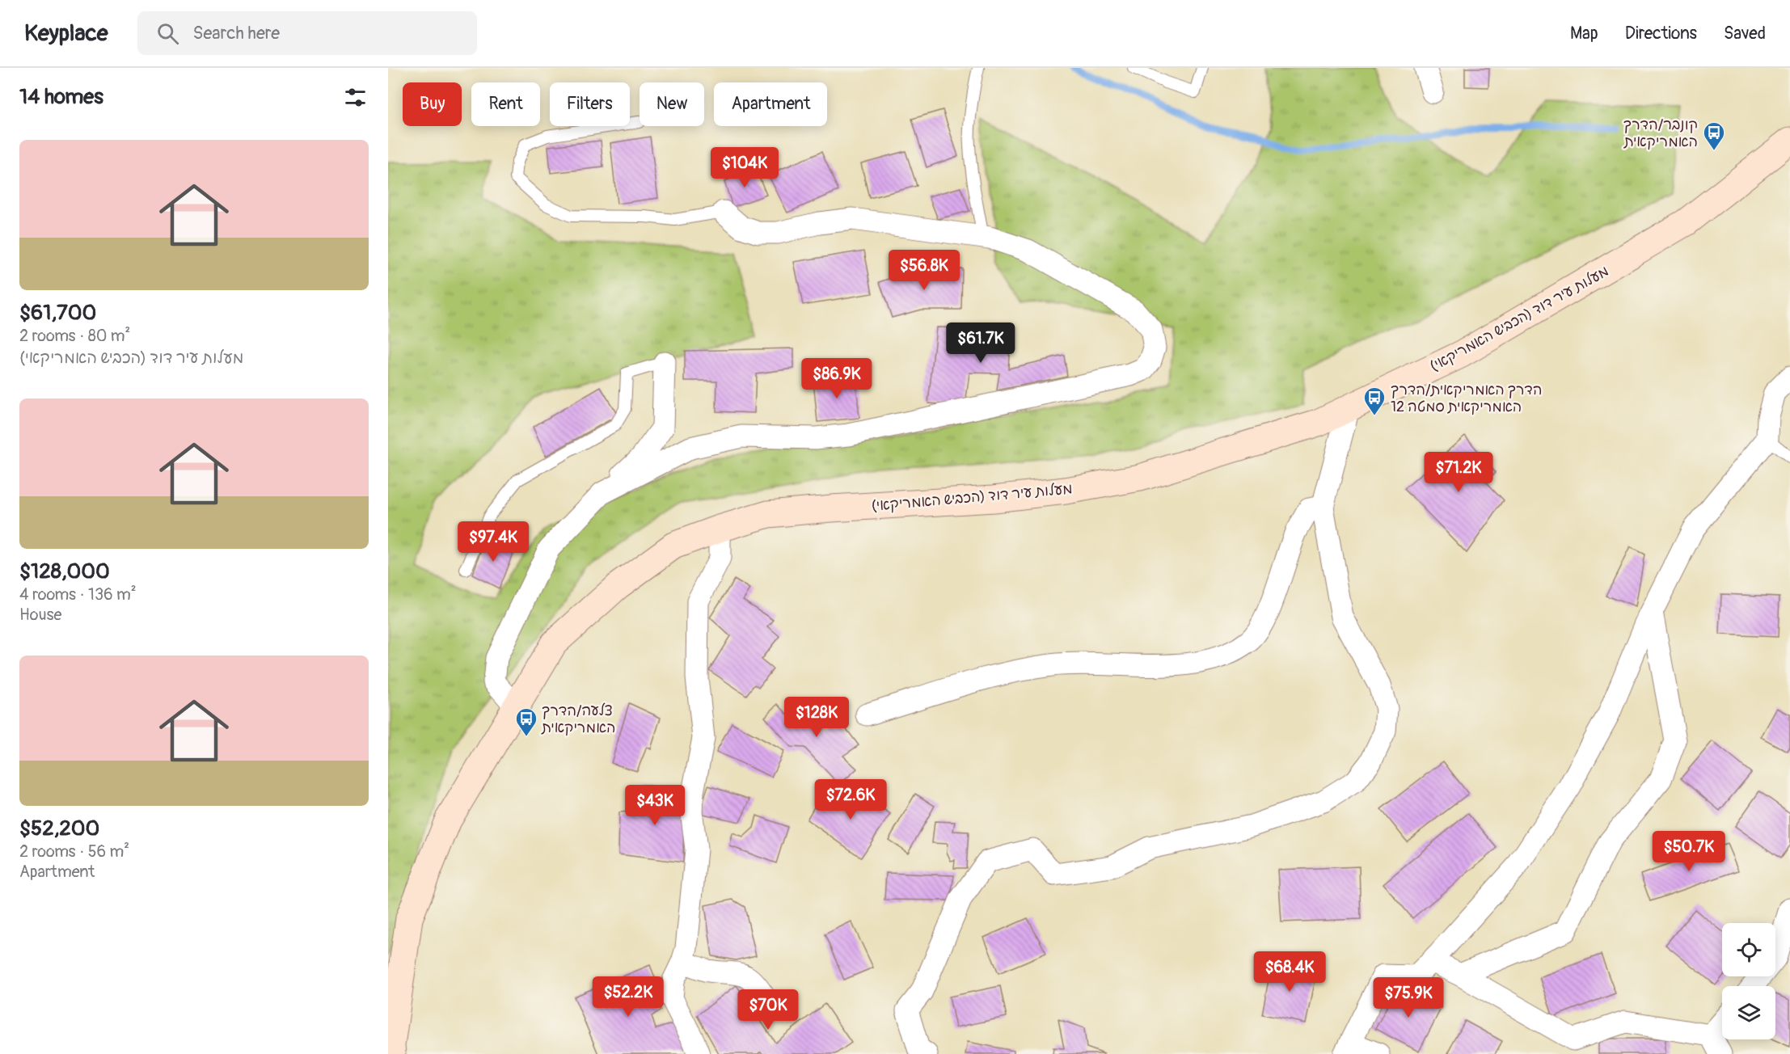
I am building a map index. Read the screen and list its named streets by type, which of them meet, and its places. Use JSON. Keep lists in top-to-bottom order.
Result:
{
  "streets": {
    "main road": ["מעלות עיר דוד (הכביש האמריקאי)"]
  },
  "places": {
    "bus stop": ["קונבר/הדרך האמריקאית", "הדרך האמריקאית/הדרך האמריקאית סמטה 12", "צלעה/הדרך האמריקאית"]
  },
  "page": {
    "header": "Keyplace",
    "search": "Search here",
    "nav": ["Map", "Directions", "Saved"],
    "heading": "14 homes",
    "chip": [
      "Buy",
      "Rent",
      "Filters",
      "New",
      "Apartment"
    ],
    "list": [
      {
        "name": "$61,700",
        "note": "2 rooms · 80 m² · מעלות עיר דוד (הכביש האמריקאי)"
      },
      {
        "name": "$128,000",
        "note": "4 rooms · 136 m² · House"
      },
      {
        "name": "$52,200",
        "note": "2 rooms · 56 m² · Apartment"
      }
    ],
    "price": [
      "$104K",
      "$56.8K",
      "$61.7K",
      "$86.9K",
      "$71.2K",
      "$97.4K",
      "$128K",
      "$72.6K",
      "$43K",
      "$50.7K",
      "$68.4K",
      "$52.2K",
      "$75.9K",
      "$70K"
    ]
  }
}
